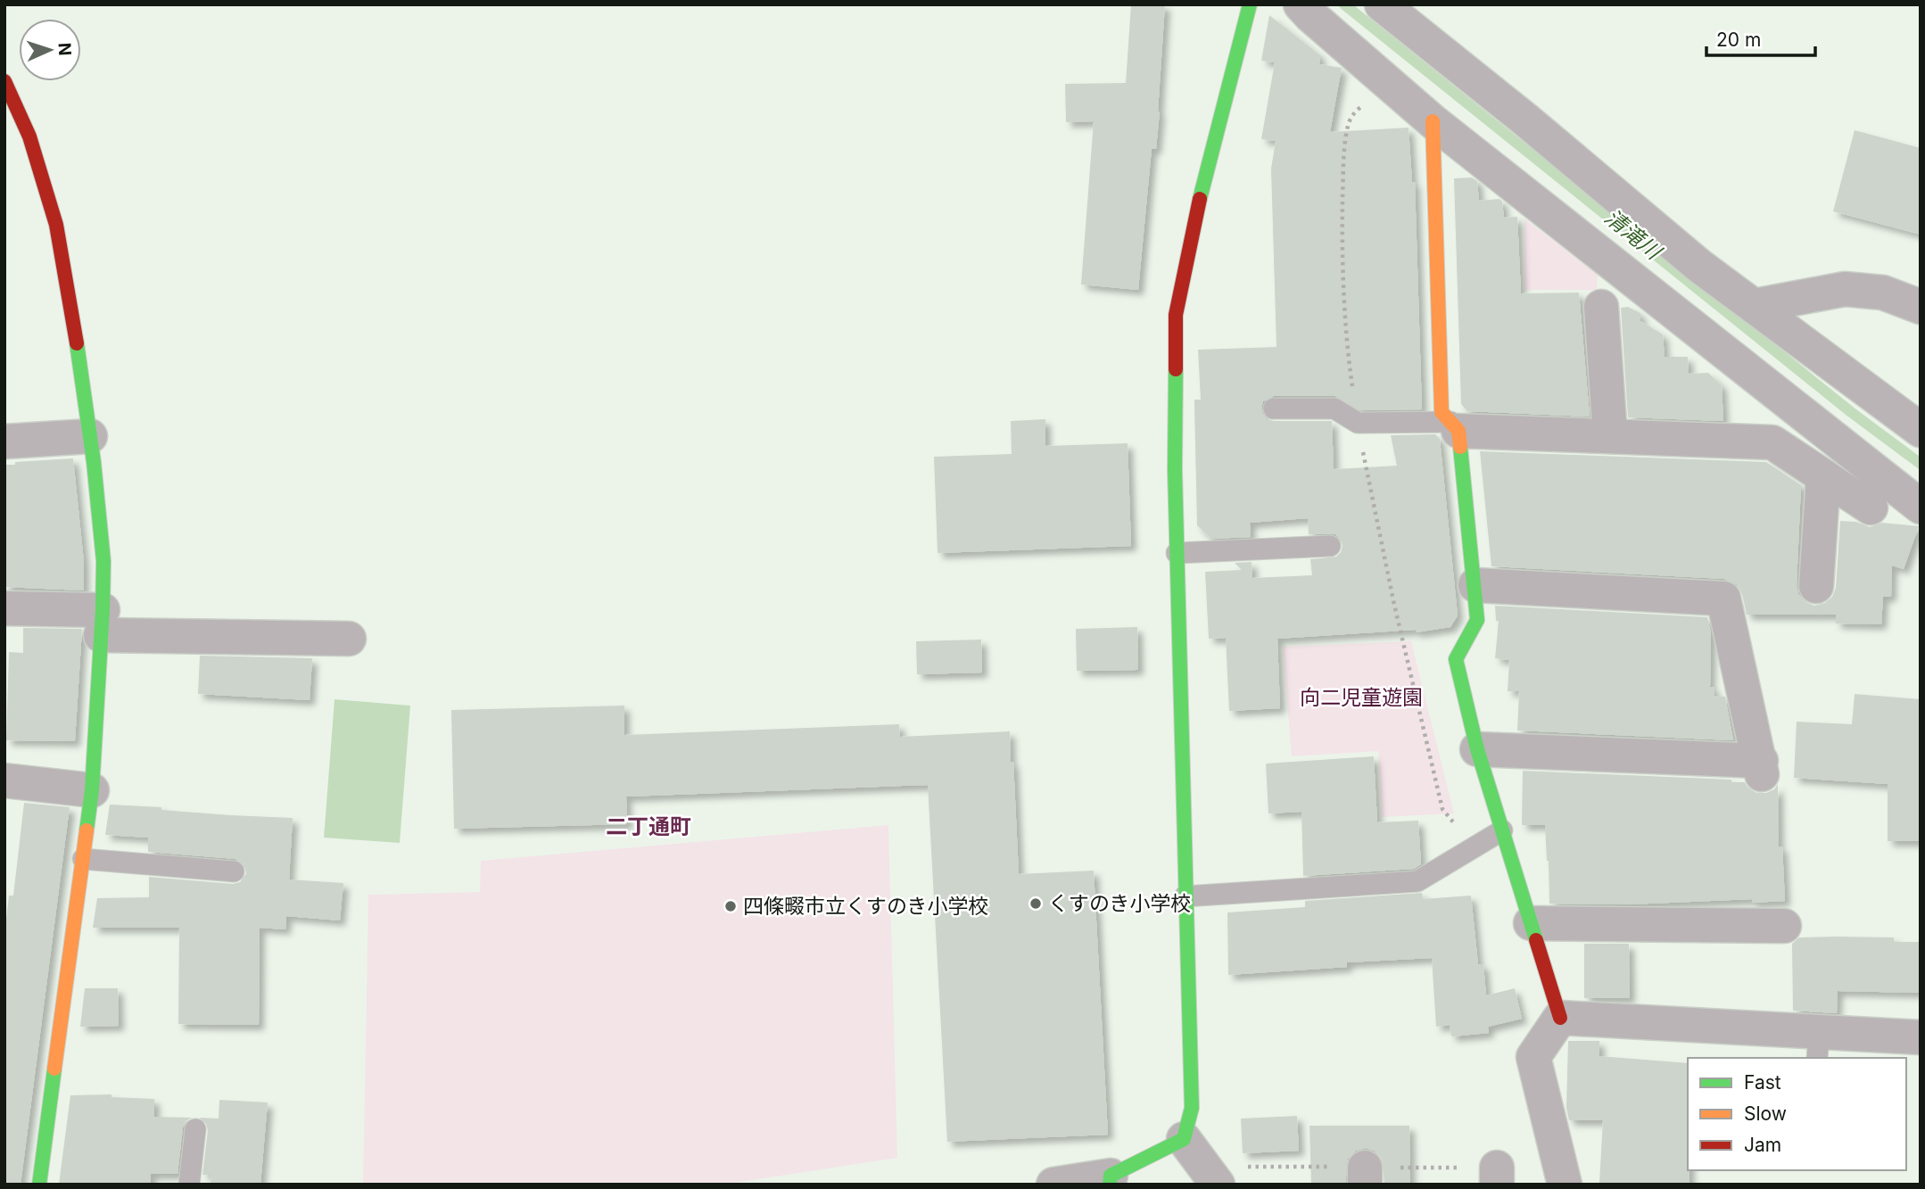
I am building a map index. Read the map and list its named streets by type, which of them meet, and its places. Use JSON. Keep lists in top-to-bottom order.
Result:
{
  "districts": ["二丁通町"],
  "water": ["清滝川"],
  "parks": ["向二児童遊園"],
  "places": ["くすのき小学校", "四條畷市立くすのき小学校"],
  "legend": ["Fast", "Slow", "Jam"],
  "scale_bar": "20 m",
  "north": "right"
}
